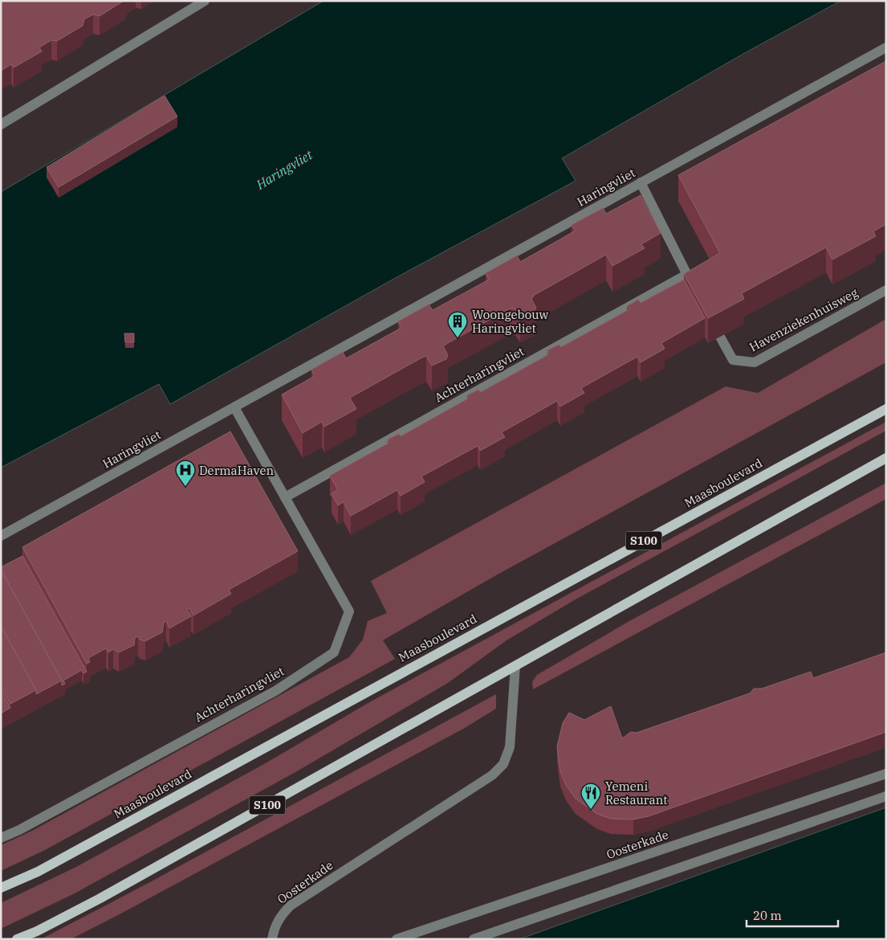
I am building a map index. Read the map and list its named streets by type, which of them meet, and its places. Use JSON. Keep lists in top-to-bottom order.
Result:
{
  "streets": {
    "main road": ["Maasboulevard", "S100"],
    "street": [
      "Haringvliet",
      "Havenziekenhuisweg",
      "Achterharingvliet",
      "Oosterkade"
    ]
  },
  "crossings": [
    ["Haringvliet", "Achterharingvliet"],
    ["S100", "Oosterkade"]
  ],
  "water": ["Haringvliet"],
  "places": {
    "building": ["Woongebouw Haringvliet"],
    "hospital": ["DermaHaven"],
    "restaurant": ["Yemeni Restaurant"]
  },
  "scale_bar": "20 m"
}
